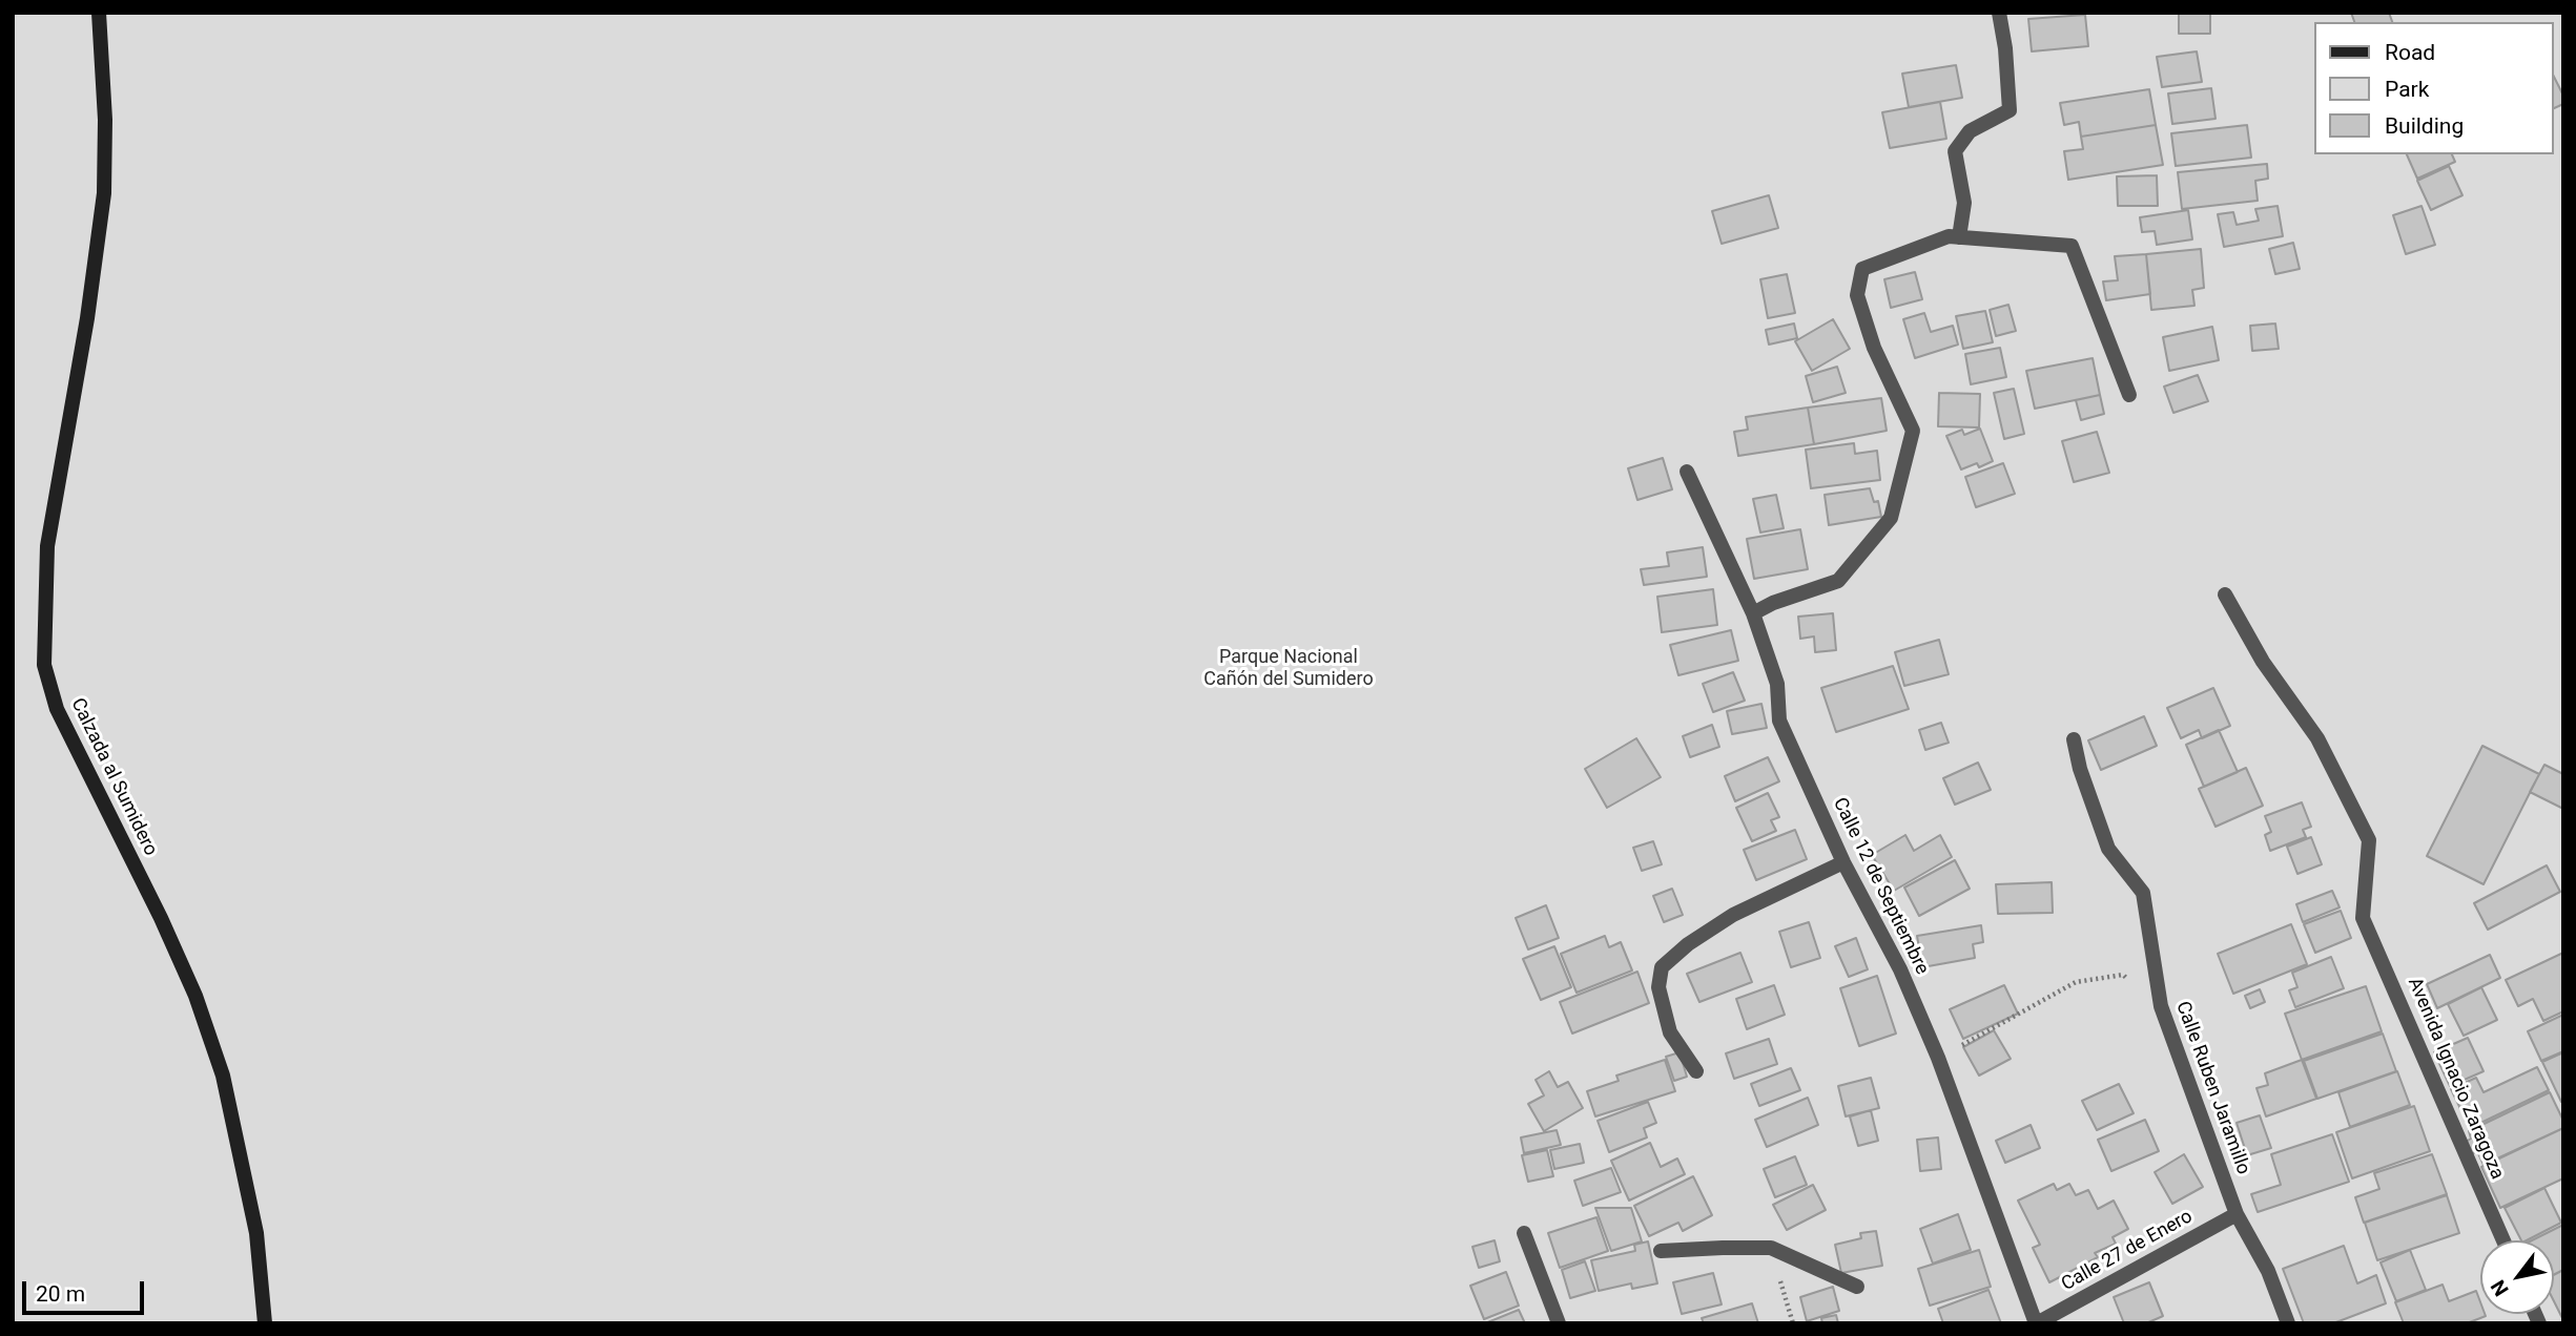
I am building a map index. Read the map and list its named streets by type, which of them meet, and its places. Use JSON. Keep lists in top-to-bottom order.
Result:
{
  "streets": {
    "main road": ["Calzada al Sumidero"],
    "street": [
      "Calle 12 de Septiembre",
      "Avenida Ignacio Zaragoza",
      "Calle Ruben Jaramillo",
      "Calle 27 de Enero"
    ]
  },
  "crossings": [
    ["Calle 12 de Septiembre", "Calle 27 de Enero"],
    ["Calle Ruben Jaramillo", "Calle 27 de Enero"]
  ],
  "parks": ["Parque Nacional Cañón del Sumidero"],
  "legend": ["Road", "Park", "Building"],
  "scale_bar": "20 m",
  "north": "bottom left"
}
